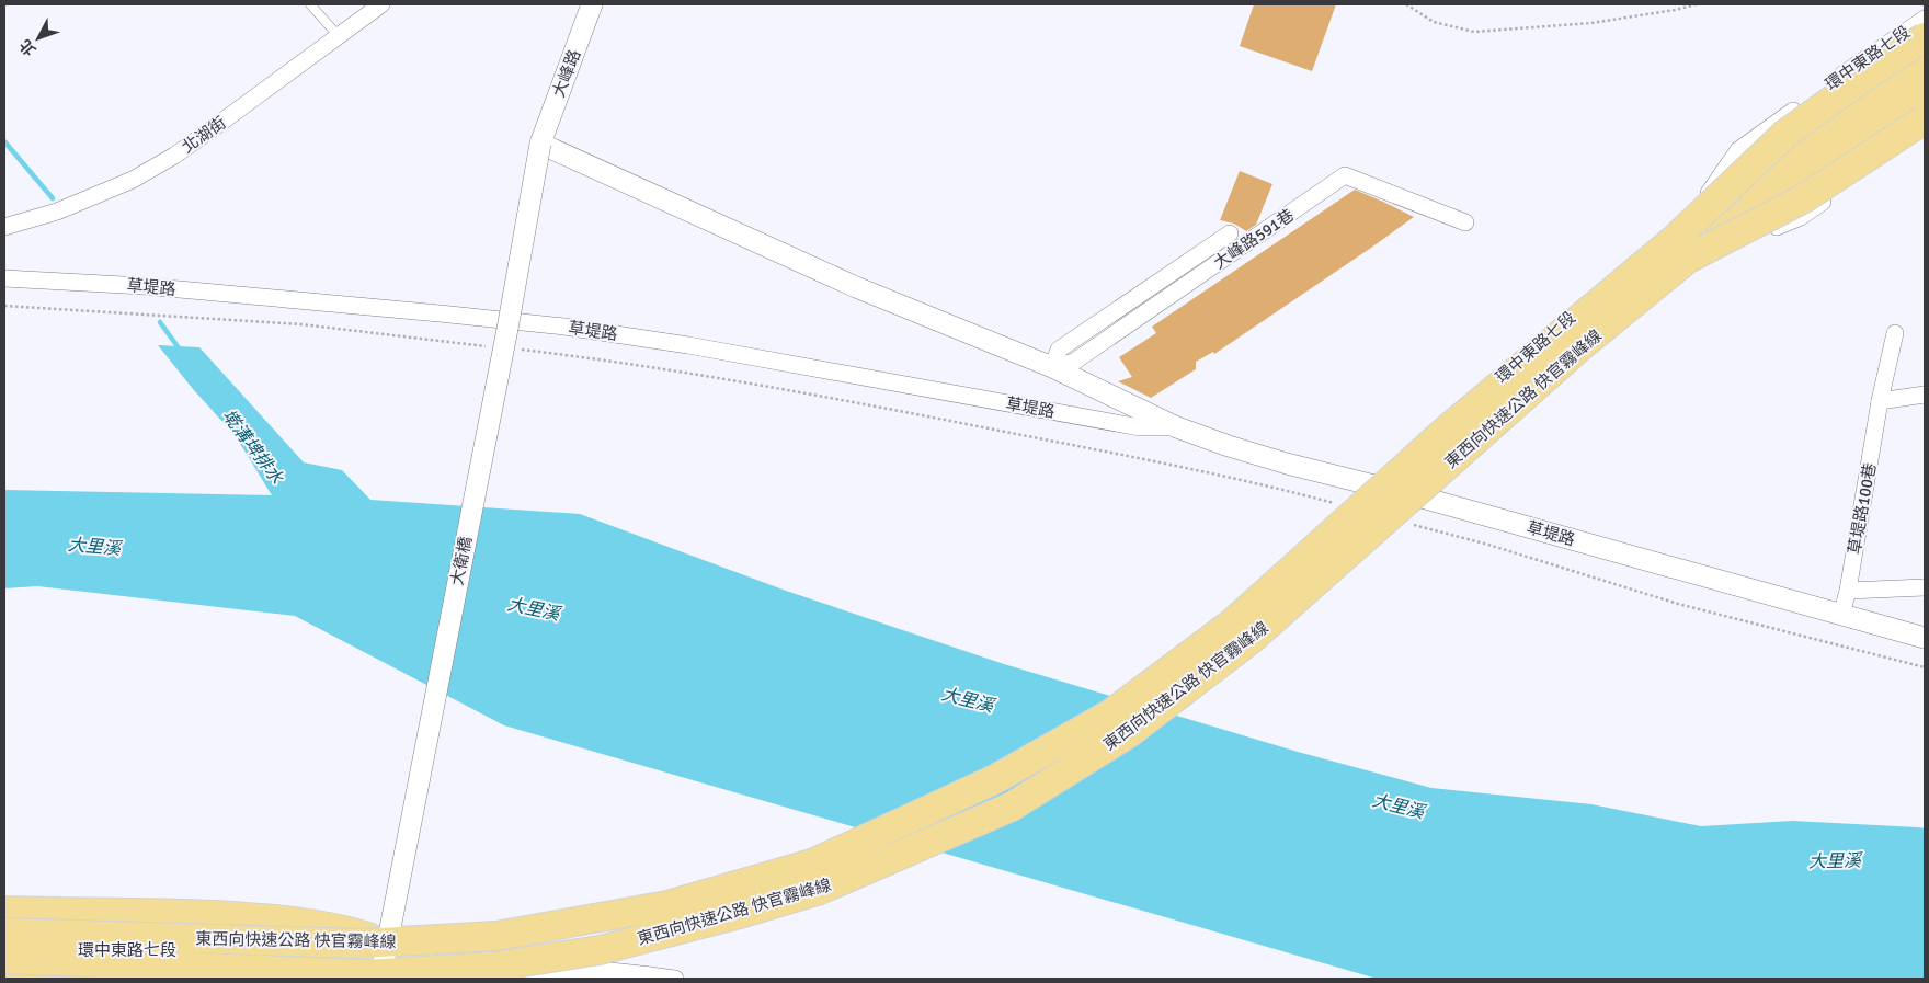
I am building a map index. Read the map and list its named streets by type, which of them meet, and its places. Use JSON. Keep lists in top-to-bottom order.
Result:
{
  "streets": {
    "highway": ["東西向快速公路 快官霧峰線"],
    "street": [
      "環中東路七段",
      "大峰路",
      "北湖街",
      "大峰路591巷",
      "草堤路",
      "草堤路100巷",
      "大衛橋"
    ]
  },
  "crossings": [
    ["環中東路七段", "草堤路"],
    ["大峰路", "草堤路"],
    ["大峰路", "大衛橋"],
    ["大峰路591巷", "草堤路"],
    ["草堤路", "草堤路100巷"],
    ["草堤路", "大衛橋"]
  ],
  "water": ["墘溝埤排水", "大里溪"],
  "north": "bottom left"
}
